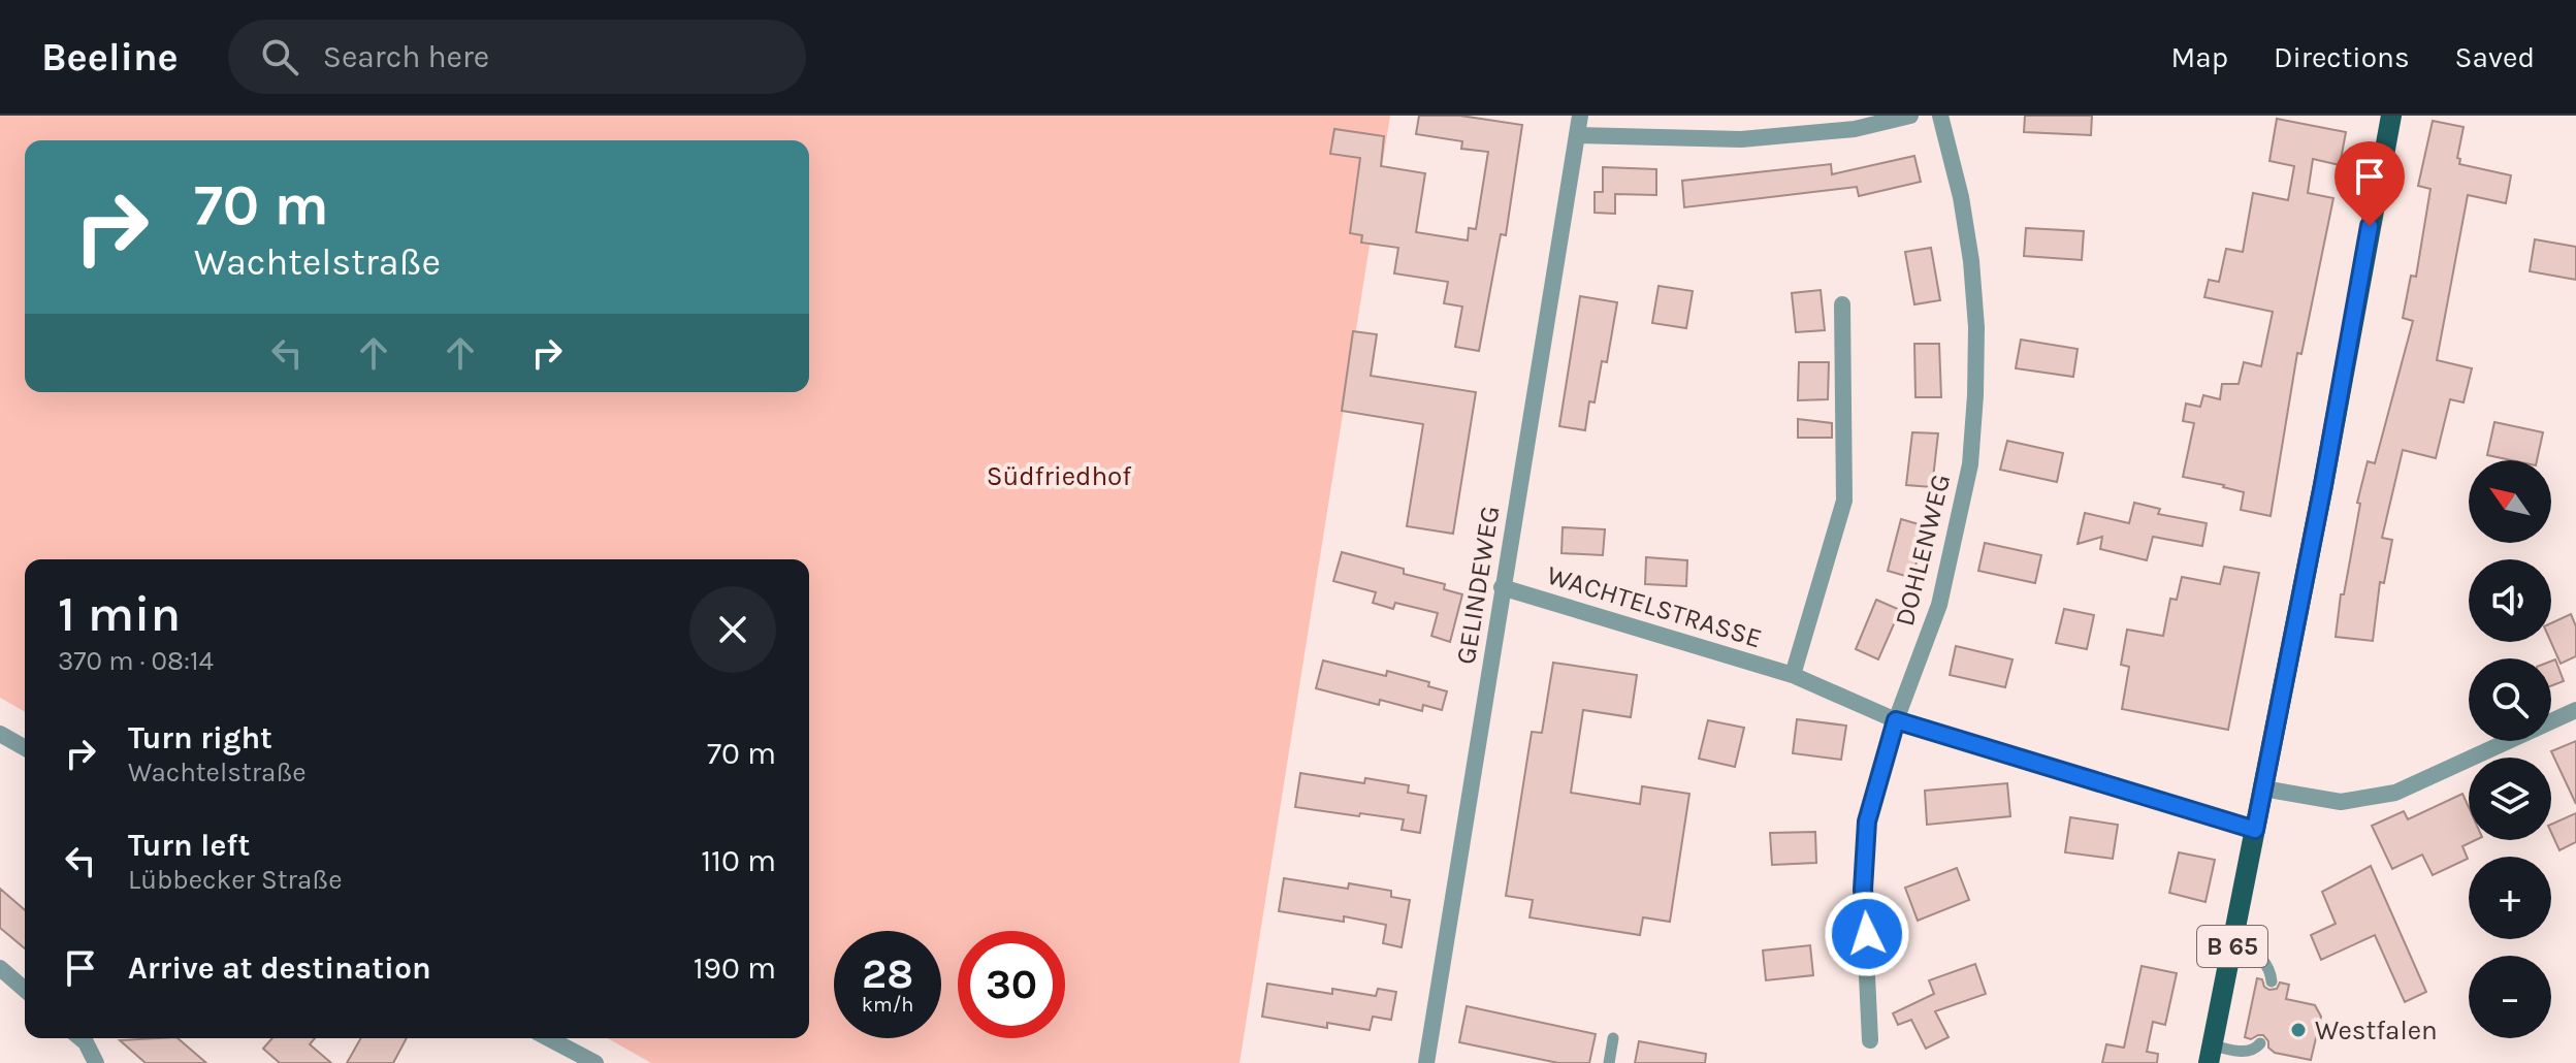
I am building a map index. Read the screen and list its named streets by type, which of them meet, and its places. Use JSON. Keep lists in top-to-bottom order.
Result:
{
  "streets": {
    "main road": ["B 65"],
    "street": ["DOHLENWEG", "GELINDEWEG", "WACHTELSTRASSE"]
  },
  "crossings": [
    ["DOHLENWEG", "WACHTELSTRASSE"],
    ["GELINDEWEG", "WACHTELSTRASSE"],
    ["WACHTELSTRASSE", "B 65"]
  ],
  "parks": ["Südfriedhof"],
  "places": ["Westfalen"],
  "north": "top left",
  "page": {
    "header": "Beeline",
    "search": "Search here",
    "nav": ["Map", "Directions", "Saved"],
    "turn": ["70 m", "Wachtelstraße"],
    "map_buttons": ["+", "−"],
    "heading": ["1 min", "370 m · 08:14"],
    "list": [
      {
        "name": "Turn right",
        "note": "Wachtelstraße",
        "value": "70 m"
      },
      {
        "name": "Turn left",
        "note": "Lübbecker Straße",
        "value": "110 m"
      },
      {
        "name": "Arrive at destination",
        "value": "190 m"
      }
    ],
    "speed": "28 km/h",
    "limit": "30"
  }
}
